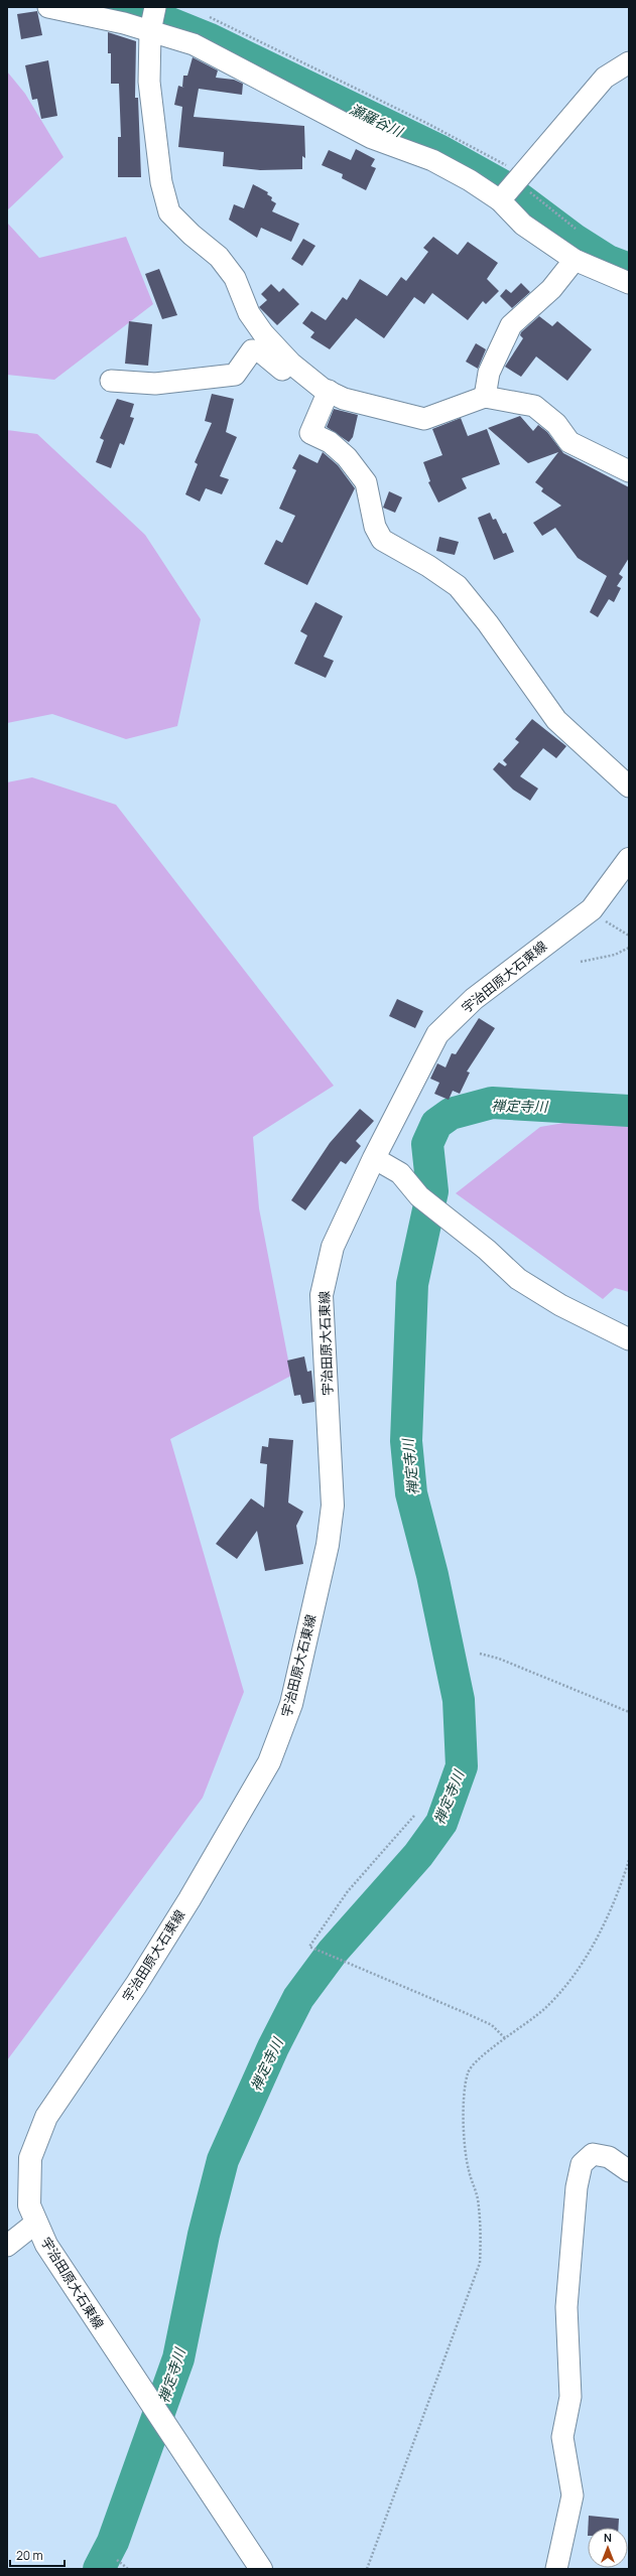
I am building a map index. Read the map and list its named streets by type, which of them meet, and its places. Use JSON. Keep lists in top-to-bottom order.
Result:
{
  "streets": {
    "main road": ["宇治田原大石東線"]
  },
  "water": ["瀬羅谷川", "禅定寺川"],
  "scale_bar": "20 m",
  "north": "top"
}
